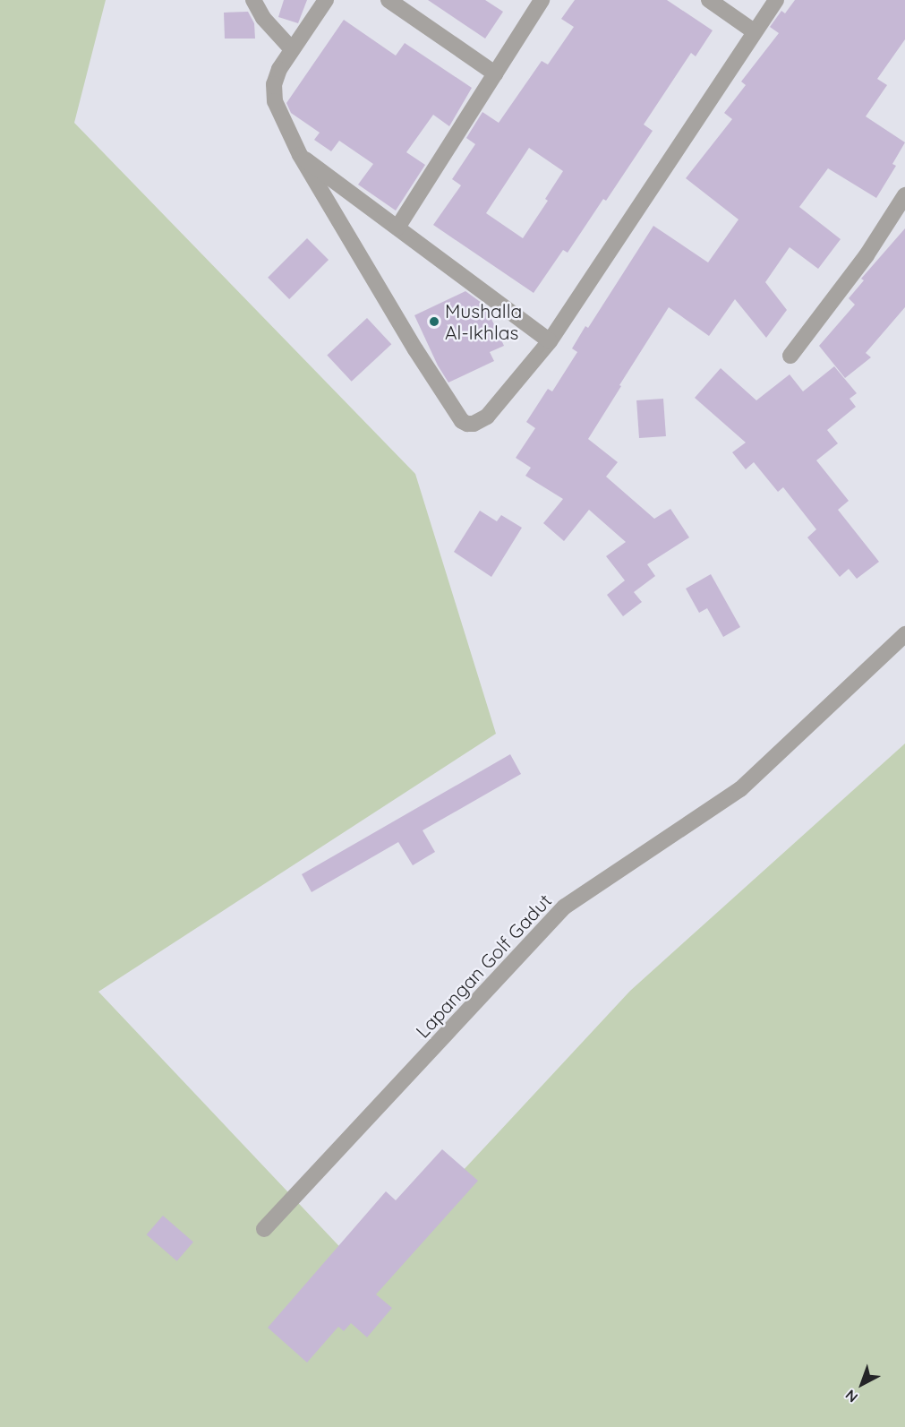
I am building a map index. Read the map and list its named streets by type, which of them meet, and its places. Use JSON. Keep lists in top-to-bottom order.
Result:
{
  "streets": {
    "street": ["Lapangan Golf Gadut"]
  },
  "places": ["Mushalla Al-Ikhlas"],
  "north": "bottom left"
}
